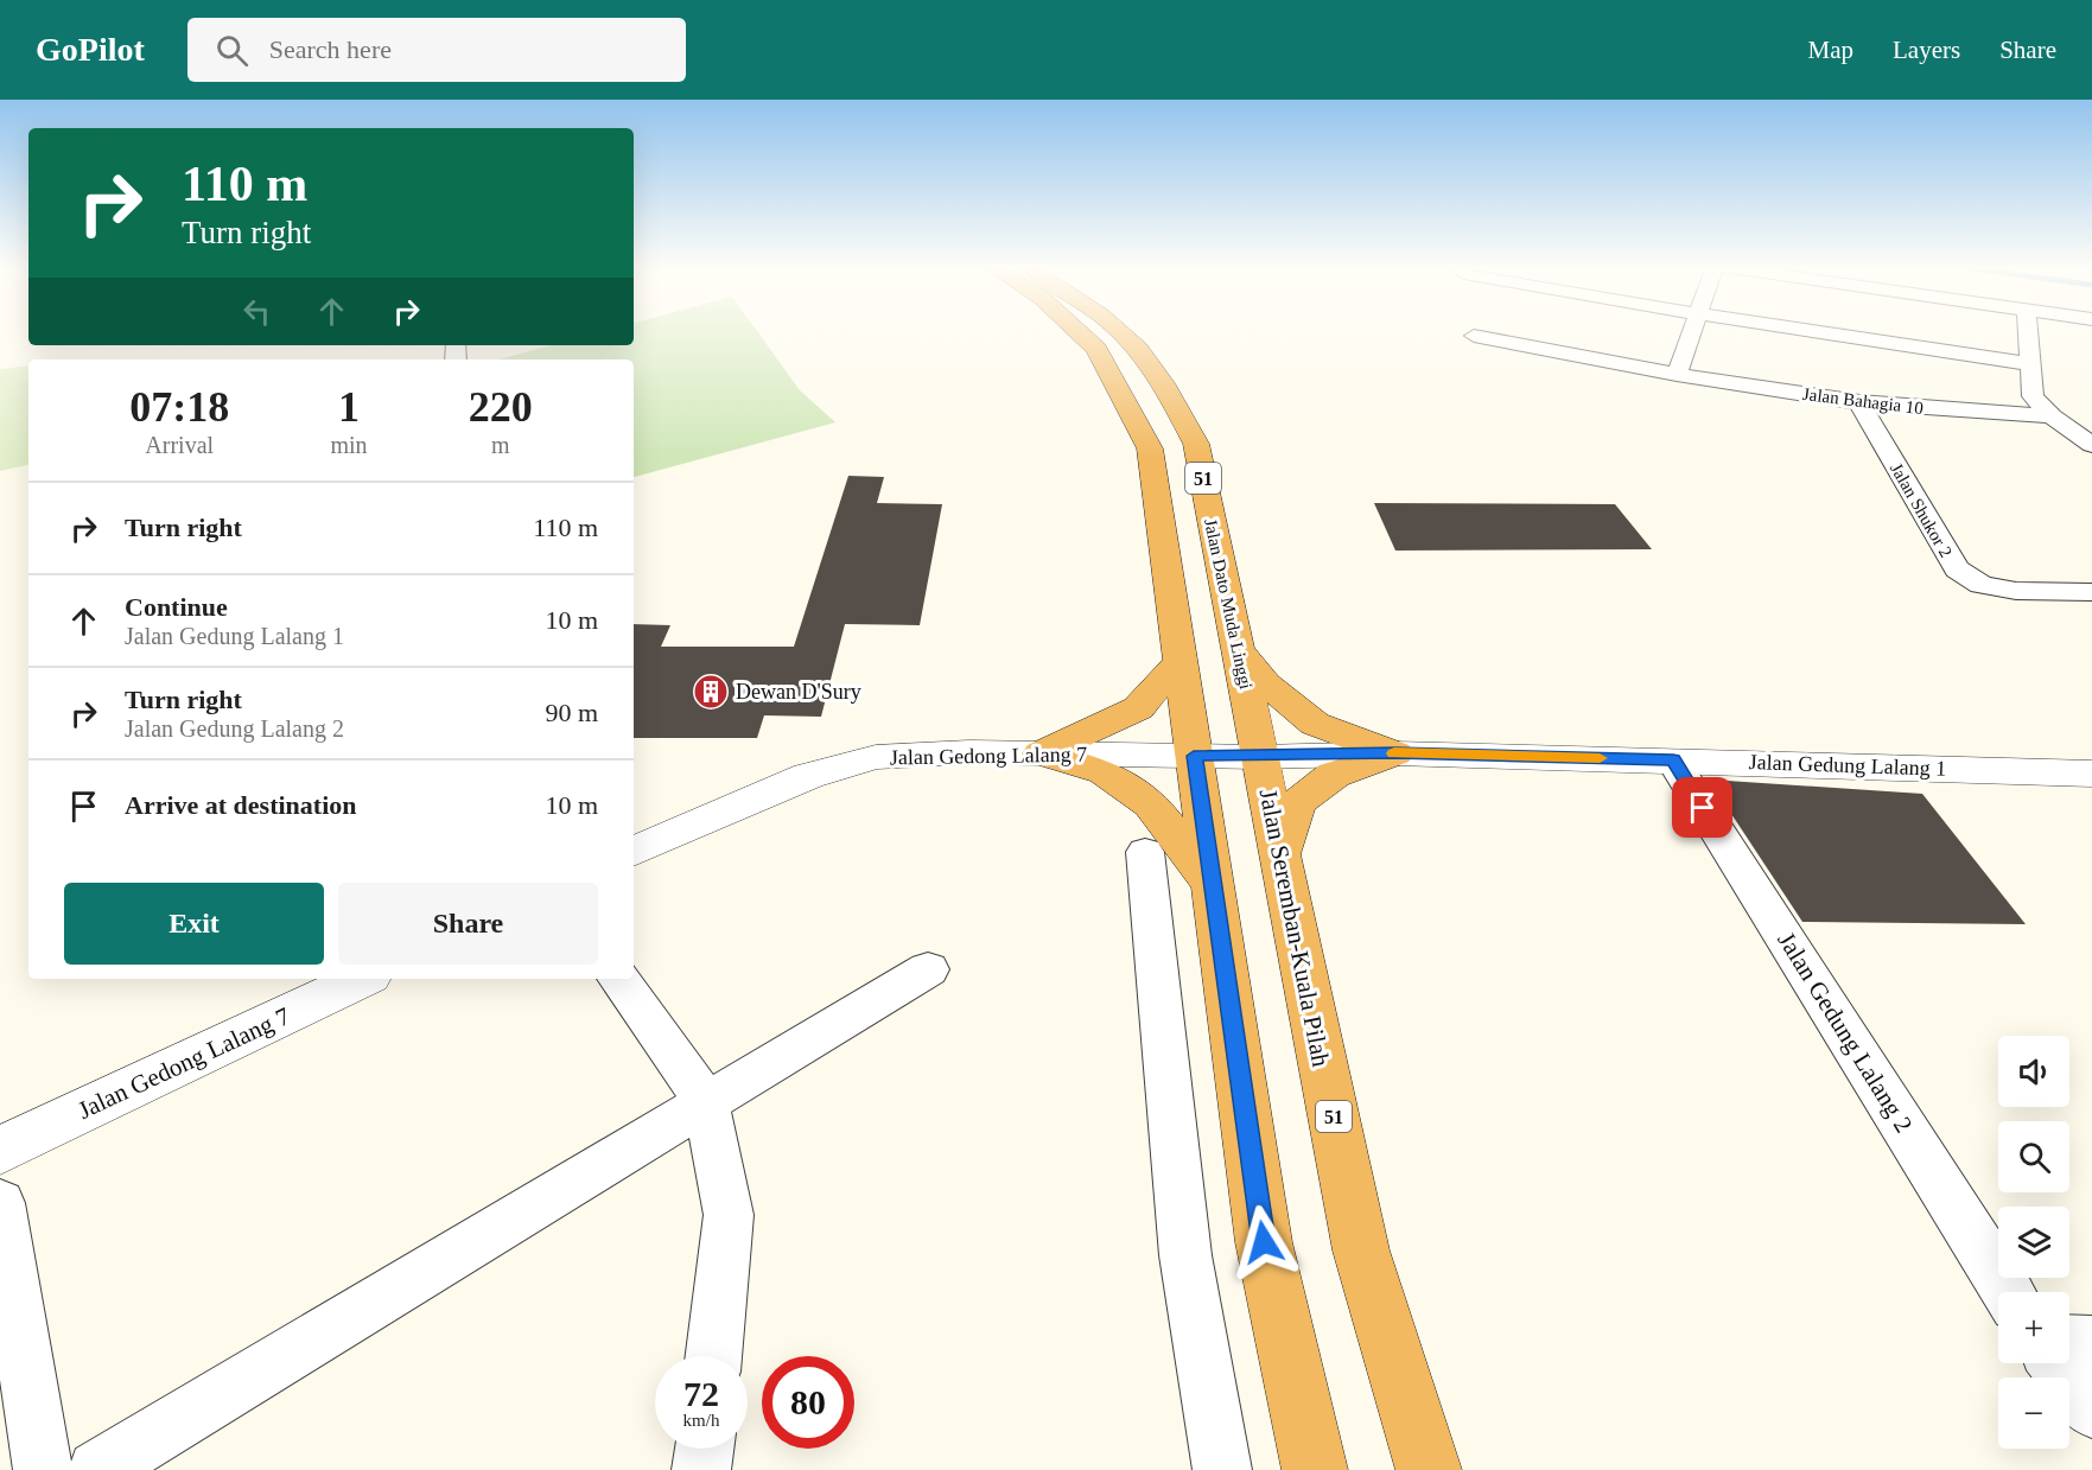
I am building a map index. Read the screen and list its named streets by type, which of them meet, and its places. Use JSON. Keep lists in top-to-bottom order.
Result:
{
  "streets": {
    "highway": ["51", "Jalan Dato Muda Linggi", "Jalan Seremban-Kuala Pilah"],
    "street": [
      "Jalan Bahagia 10",
      "Jalan Shukor 2",
      "Jalan Gedong Lalang 7",
      "Jalan Gedung Lalang 1",
      "Jalan Gedung Lalang 2"
    ]
  },
  "crossings": [
    ["Jalan Bahagia 10", "Jalan Shukor 2"],
    ["51", "Jalan Gedong Lalang 7"],
    ["Jalan Dato Muda Linggi", "Jalan Gedong Lalang 7"],
    ["Jalan Dato Muda Linggi", "Jalan Gedung Lalang 1"],
    ["Jalan Dato Muda Linggi", "Jalan Seremban-Kuala Pilah"],
    ["Jalan Gedong Lalang 7", "Jalan Gedung Lalang 1"],
    ["Jalan Gedong Lalang 7", "Jalan Seremban-Kuala Pilah"],
    ["Jalan Gedung Lalang 1", "Jalan Seremban-Kuala Pilah"],
    ["Jalan Gedung Lalang 1", "Jalan Gedung Lalang 2"]
  ],
  "places": {
    "building": ["Dewan D'Sury"]
  },
  "page": {
    "header": "GoPilot",
    "search": "Search here",
    "nav": ["Map", "Layers", "Share"],
    "turn": ["110 m", "Turn right"],
    "eta": [
      "07:18",
      "Arrival",
      "1",
      "min",
      "220",
      "m"
    ],
    "list": [
      {
        "name": "Turn right",
        "value": "110 m"
      },
      {
        "name": "Continue",
        "note": "Jalan Gedung Lalang 1",
        "value": "10 m"
      },
      {
        "name": "Turn right",
        "note": "Jalan Gedung Lalang 2",
        "value": "90 m"
      },
      {
        "name": "Arrive at destination",
        "value": "10 m"
      }
    ],
    "buttons": ["Exit", "Share"],
    "map_buttons": ["+", "−"],
    "speed": "72 km/h",
    "limit": "80"
  }
}
